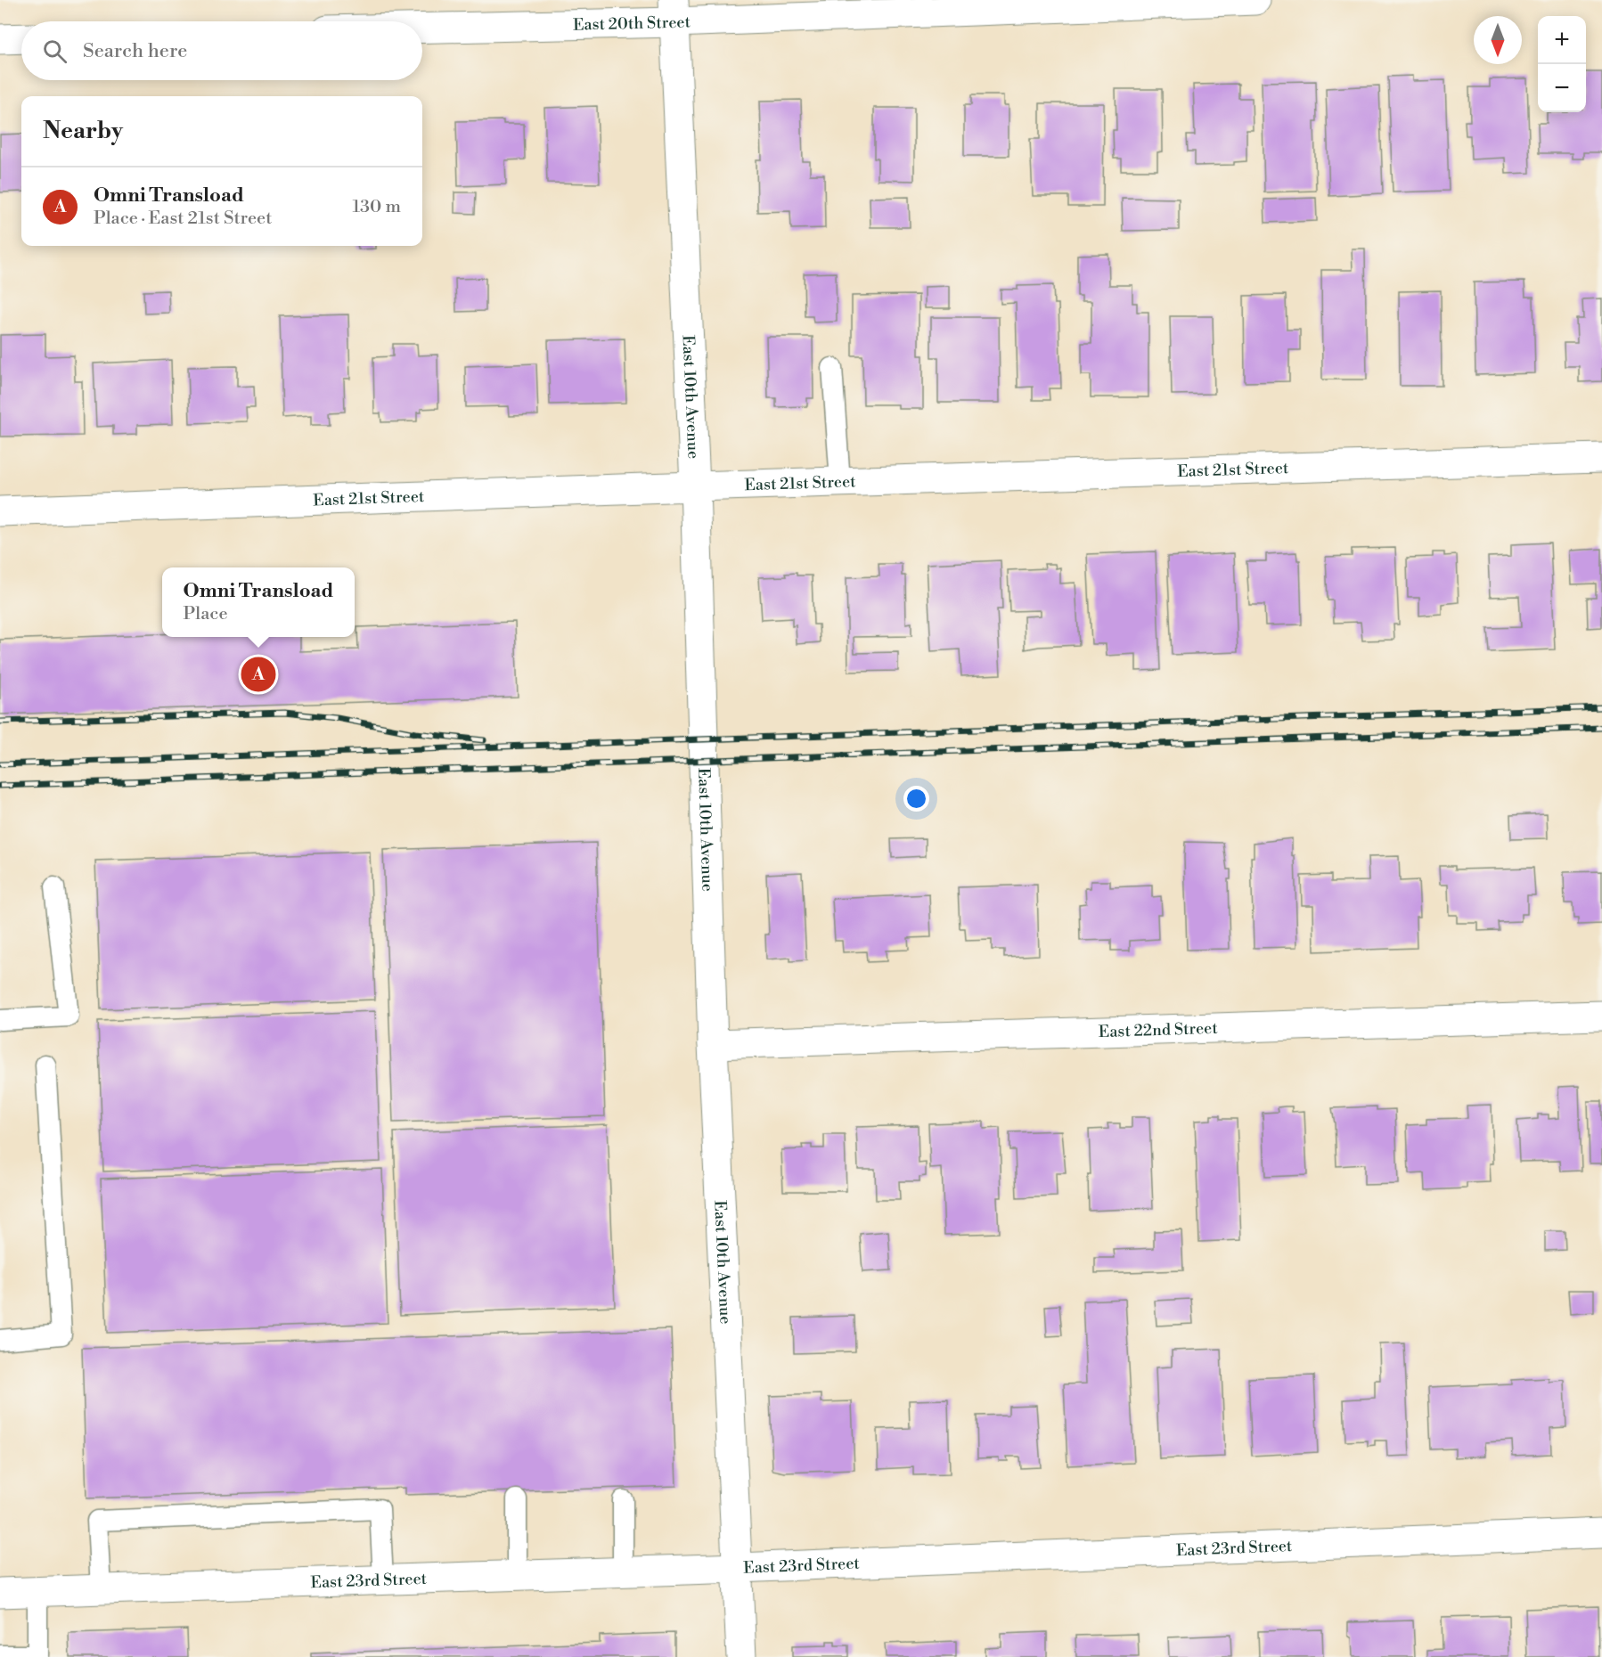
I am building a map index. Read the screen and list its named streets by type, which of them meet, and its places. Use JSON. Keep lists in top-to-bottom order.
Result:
{
  "streets": {
    "street": [
      "East 20th Street",
      "East 10th Avenue",
      "East 21st Street",
      "East 22nd Street",
      "East 23rd Street"
    ]
  },
  "crossings": [
    ["East 20th Street", "East 10th Avenue"],
    ["East 10th Avenue", "East 21st Street"],
    ["East 10th Avenue", "East 22nd Street"],
    ["East 10th Avenue", "East 23rd Street"]
  ],
  "north": "bottom",
  "page": {
    "map_buttons": ["+", "−"],
    "search": "Search here",
    "heading": "Nearby",
    "list": [
      {
        "mark": "A",
        "name": "Omni Transload",
        "note": "Place · East 21st Street",
        "value": "130 m"
      }
    ],
    "popup": ["Omni Transload", "Place"],
    "pins": "A"
  }
}
